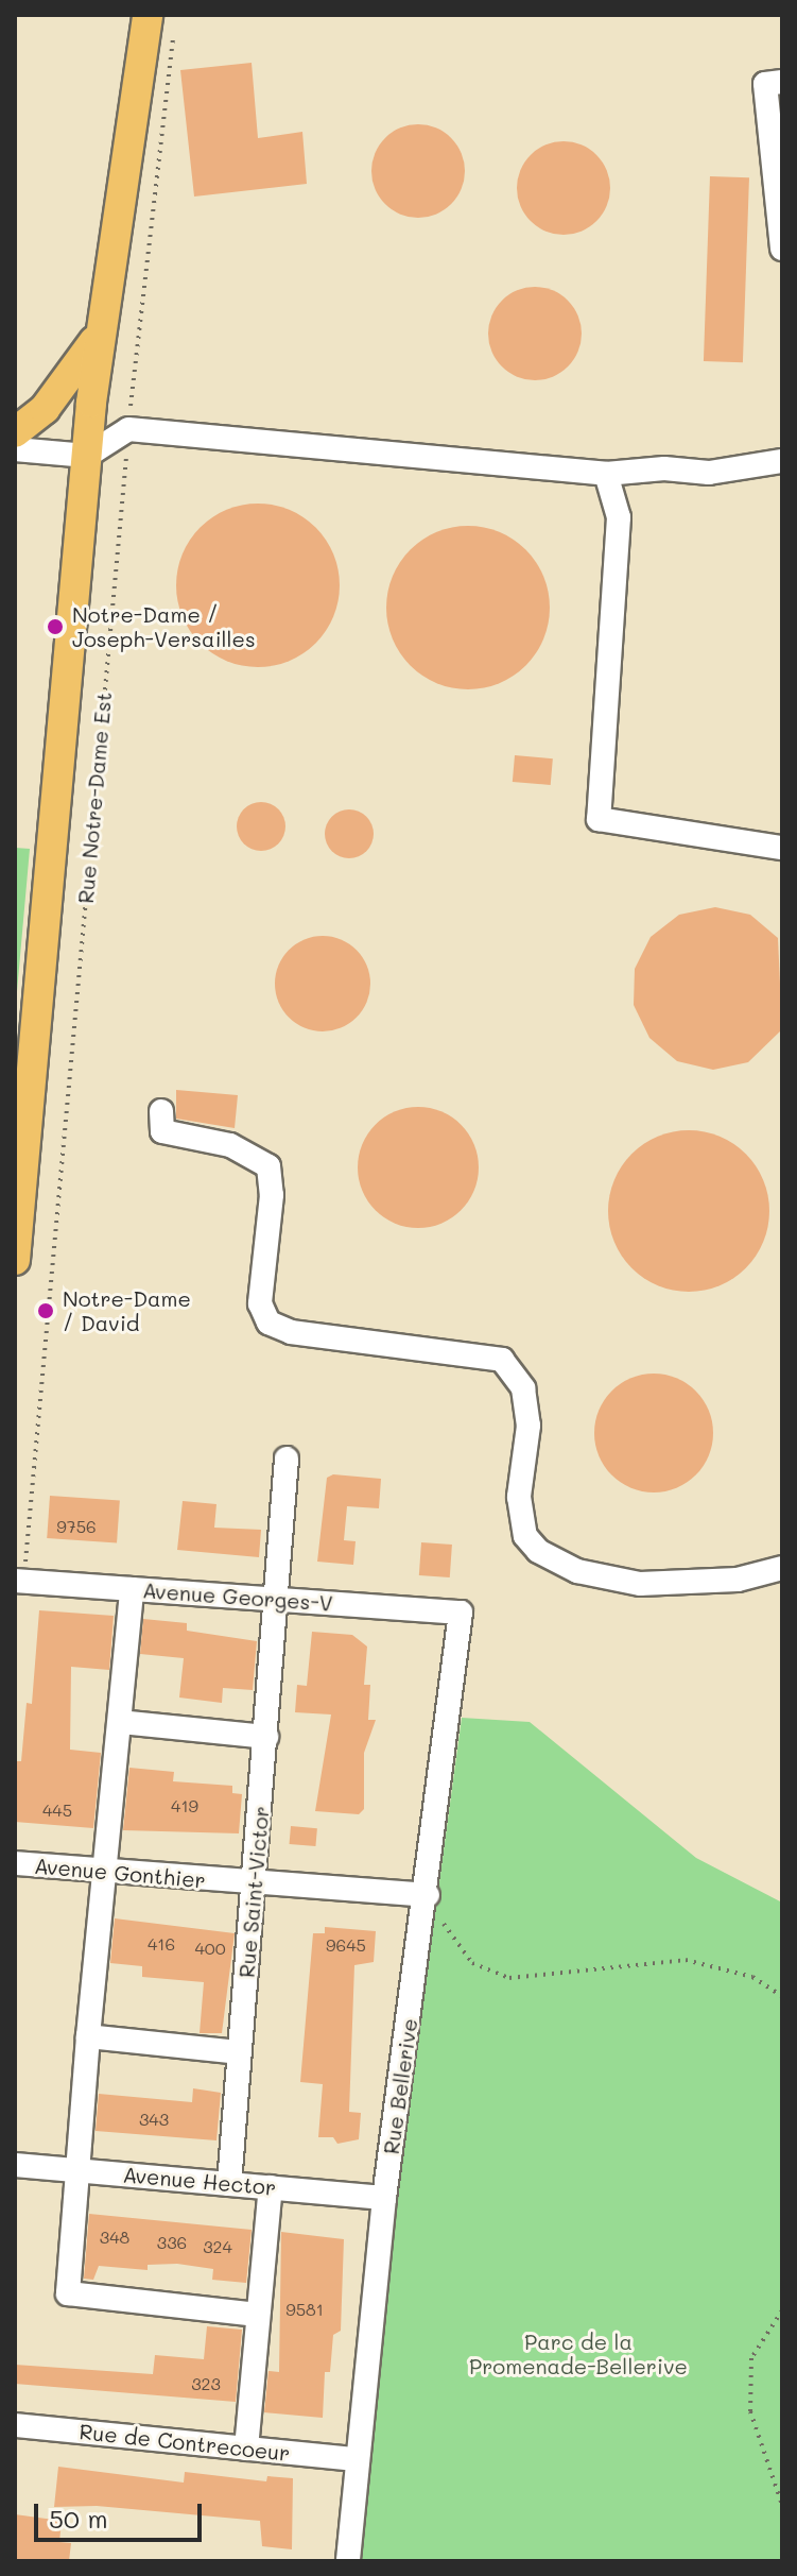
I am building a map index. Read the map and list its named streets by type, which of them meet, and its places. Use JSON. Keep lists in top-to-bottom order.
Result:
{
  "streets": {
    "main road": ["Rue Notre-Dame Est"],
    "street": [
      "Avenue Georges-V",
      "Avenue Gonthier",
      "Rue Saint-Victor",
      "Rue Bellerive",
      "Avenue Hector",
      "Rue de Contrecoeur"
    ]
  },
  "crossings": [
    ["Rue Notre-Dame Est", "Avenue Georges-V"],
    ["Avenue Georges-V", "Rue Saint-Victor"],
    ["Avenue Georges-V", "Rue Bellerive"],
    ["Avenue Gonthier", "Rue Saint-Victor"],
    ["Avenue Gonthier", "Rue Bellerive"],
    ["Rue Saint-Victor", "Avenue Hector"],
    ["Rue Bellerive", "Avenue Hector"],
    ["Rue Bellerive", "Rue de Contrecoeur"]
  ],
  "parks": ["Parc de la Promenade-Bellerive"],
  "places": ["Notre-Dame / Joseph-Versailles", "Notre-Dame / David"],
  "house_numbers": [
    "9756",
    "419",
    "445",
    "416",
    "9645",
    "400",
    "343",
    "348",
    "336",
    "324",
    "9581",
    "323"
  ],
  "scale_bar": "50 m"
}
